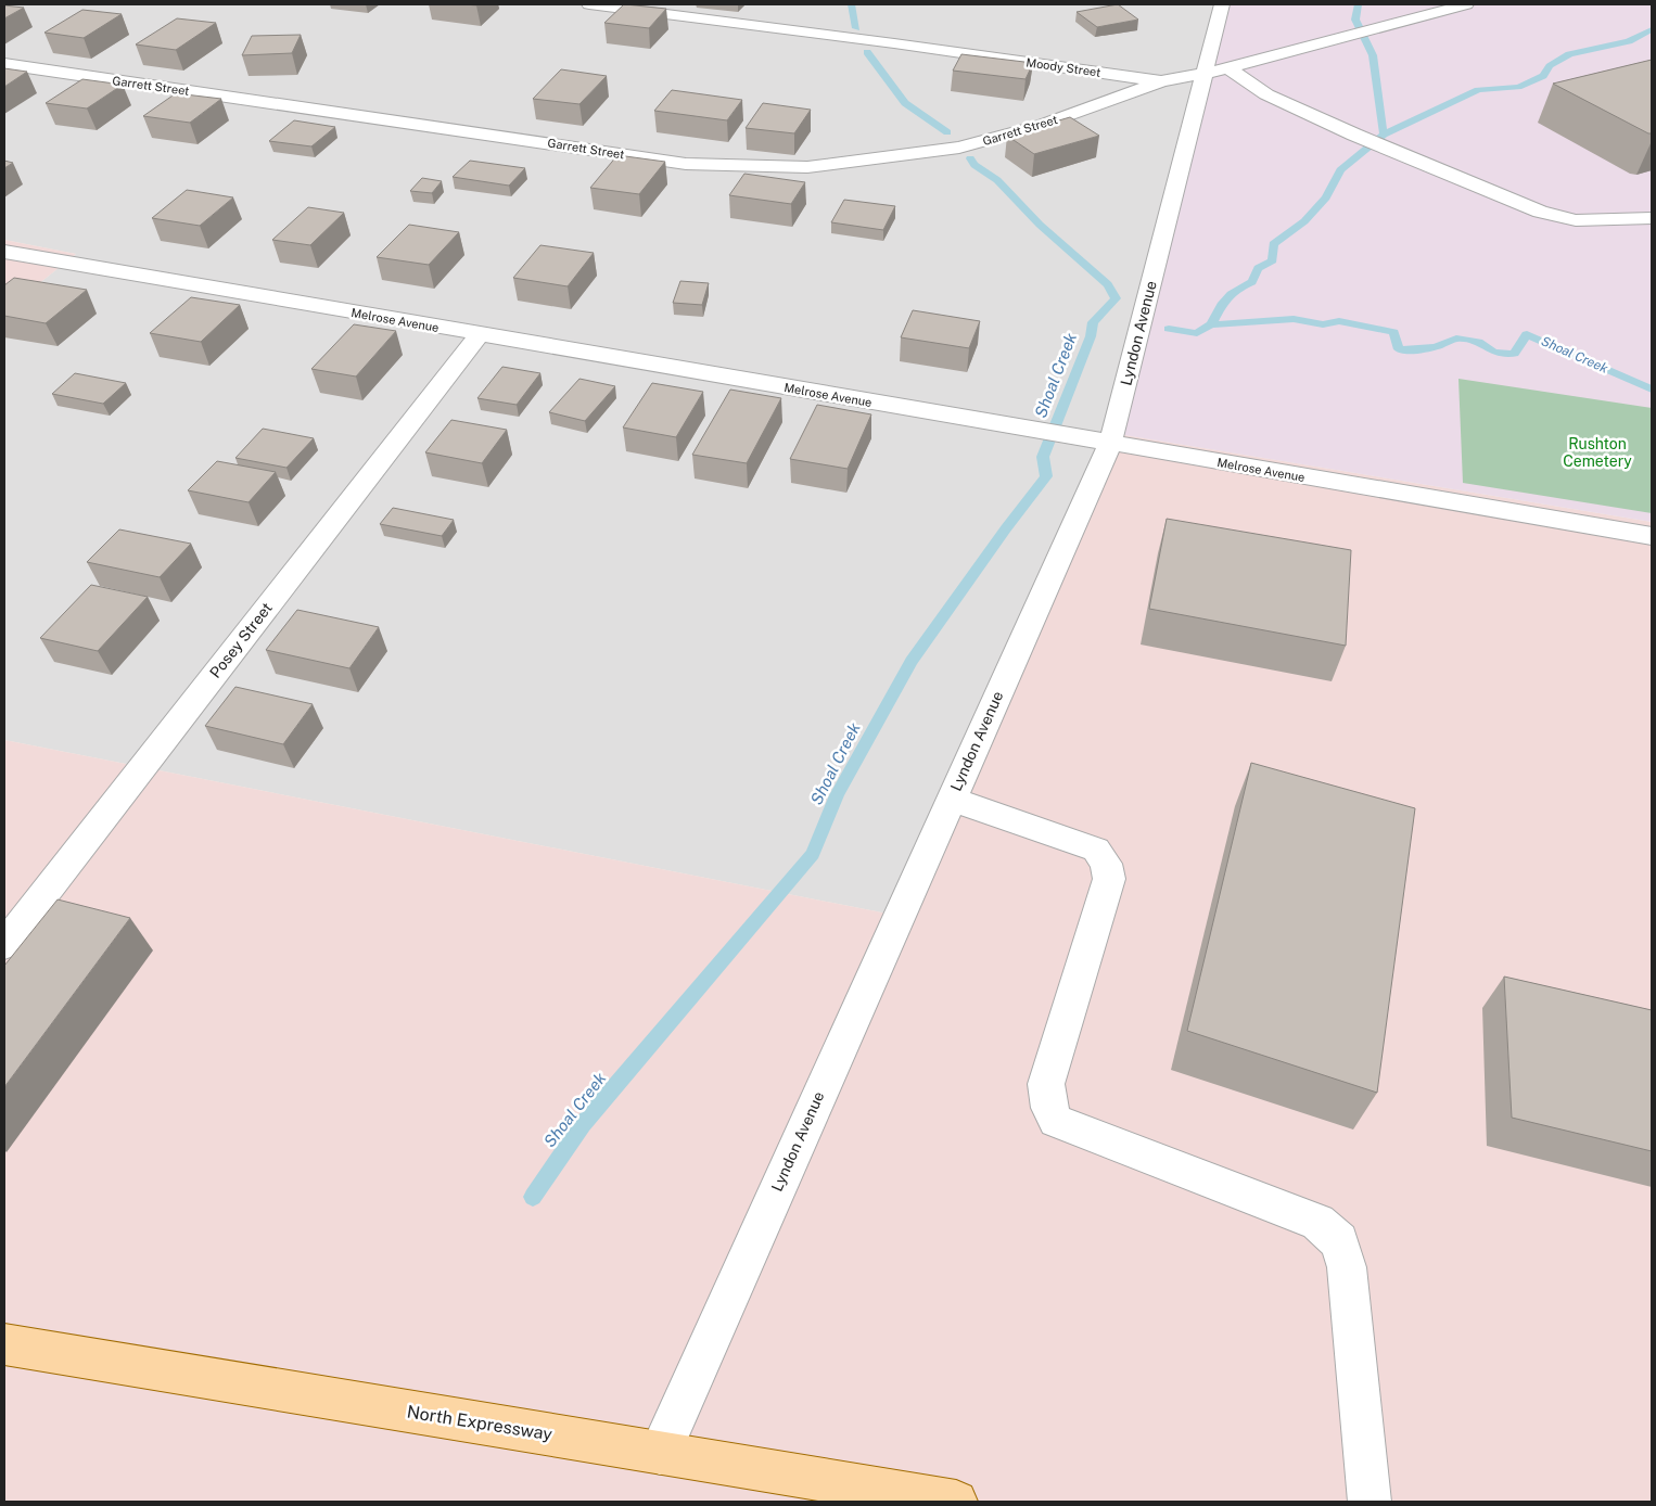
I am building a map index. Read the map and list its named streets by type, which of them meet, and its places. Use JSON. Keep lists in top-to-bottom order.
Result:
{
  "streets": {
    "main road": ["North Expressway"],
    "street": [
      "Moody Street",
      "Garrett Street",
      "Melrose Avenue",
      "Lyndon Avenue",
      "Posey Street"
    ]
  },
  "crossings": [
    ["Moody Street", "Garrett Street"],
    ["Moody Street", "Lyndon Avenue"],
    ["Melrose Avenue", "Lyndon Avenue"],
    ["Melrose Avenue", "Posey Street"],
    ["Lyndon Avenue", "North Expressway"]
  ],
  "water": ["Shoal Creek"],
  "parks": ["Rushton Cemetery"]
}
